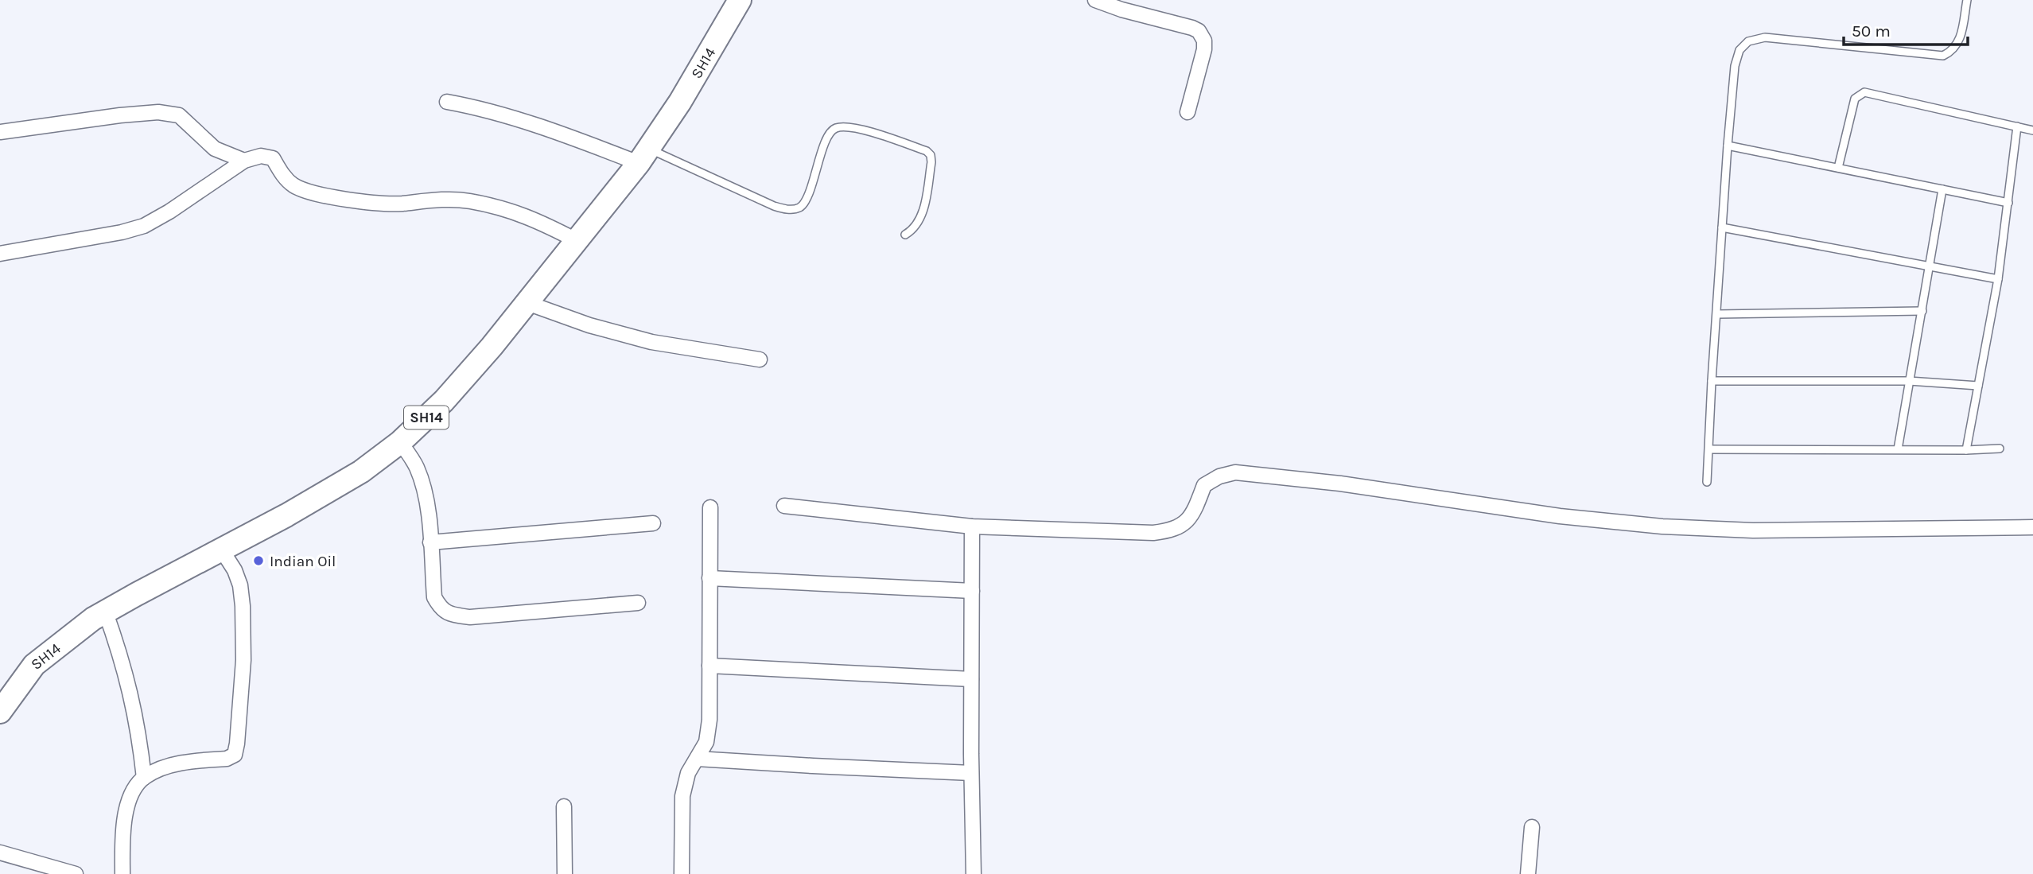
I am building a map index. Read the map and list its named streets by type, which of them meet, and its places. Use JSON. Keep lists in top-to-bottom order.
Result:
{
  "streets": {
    "main road": ["SH14"]
  },
  "places": ["Indian Oil"],
  "scale_bar": "50 m"
}
